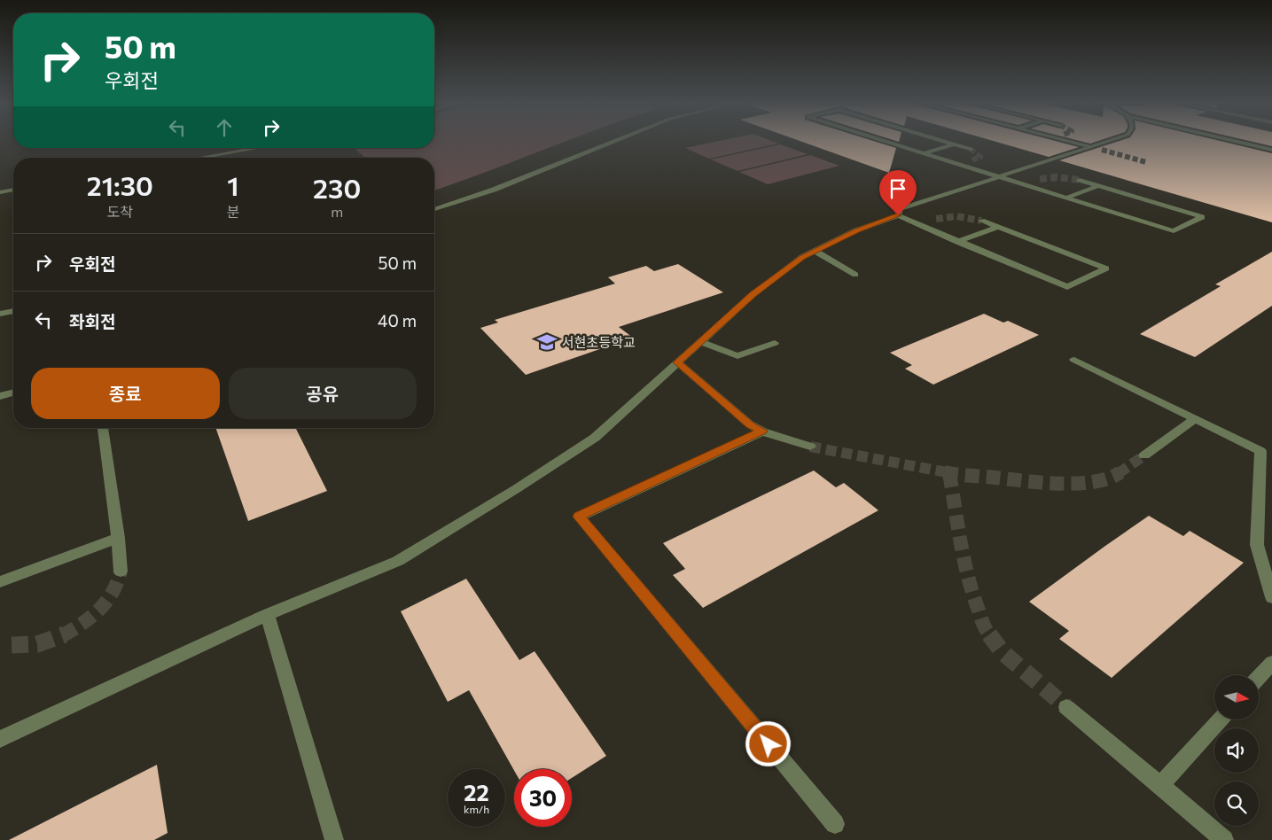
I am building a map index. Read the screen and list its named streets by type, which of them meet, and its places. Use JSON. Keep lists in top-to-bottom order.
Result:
{
  "places": {
    "school or university": ["서현초등학교"]
  },
  "north": "right",
  "page": {
    "turn": ["50 m", "우회전"],
    "eta": [
      "21:30",
      "도착",
      "1",
      "분",
      "230",
      "m"
    ],
    "list": [
      {
        "name": "우회전",
        "value": "50 m"
      },
      {
        "name": "좌회전",
        "value": "40 m"
      }
    ],
    "buttons": ["종료", "공유"],
    "speed": "22 km/h",
    "limit": "30"
  }
}
